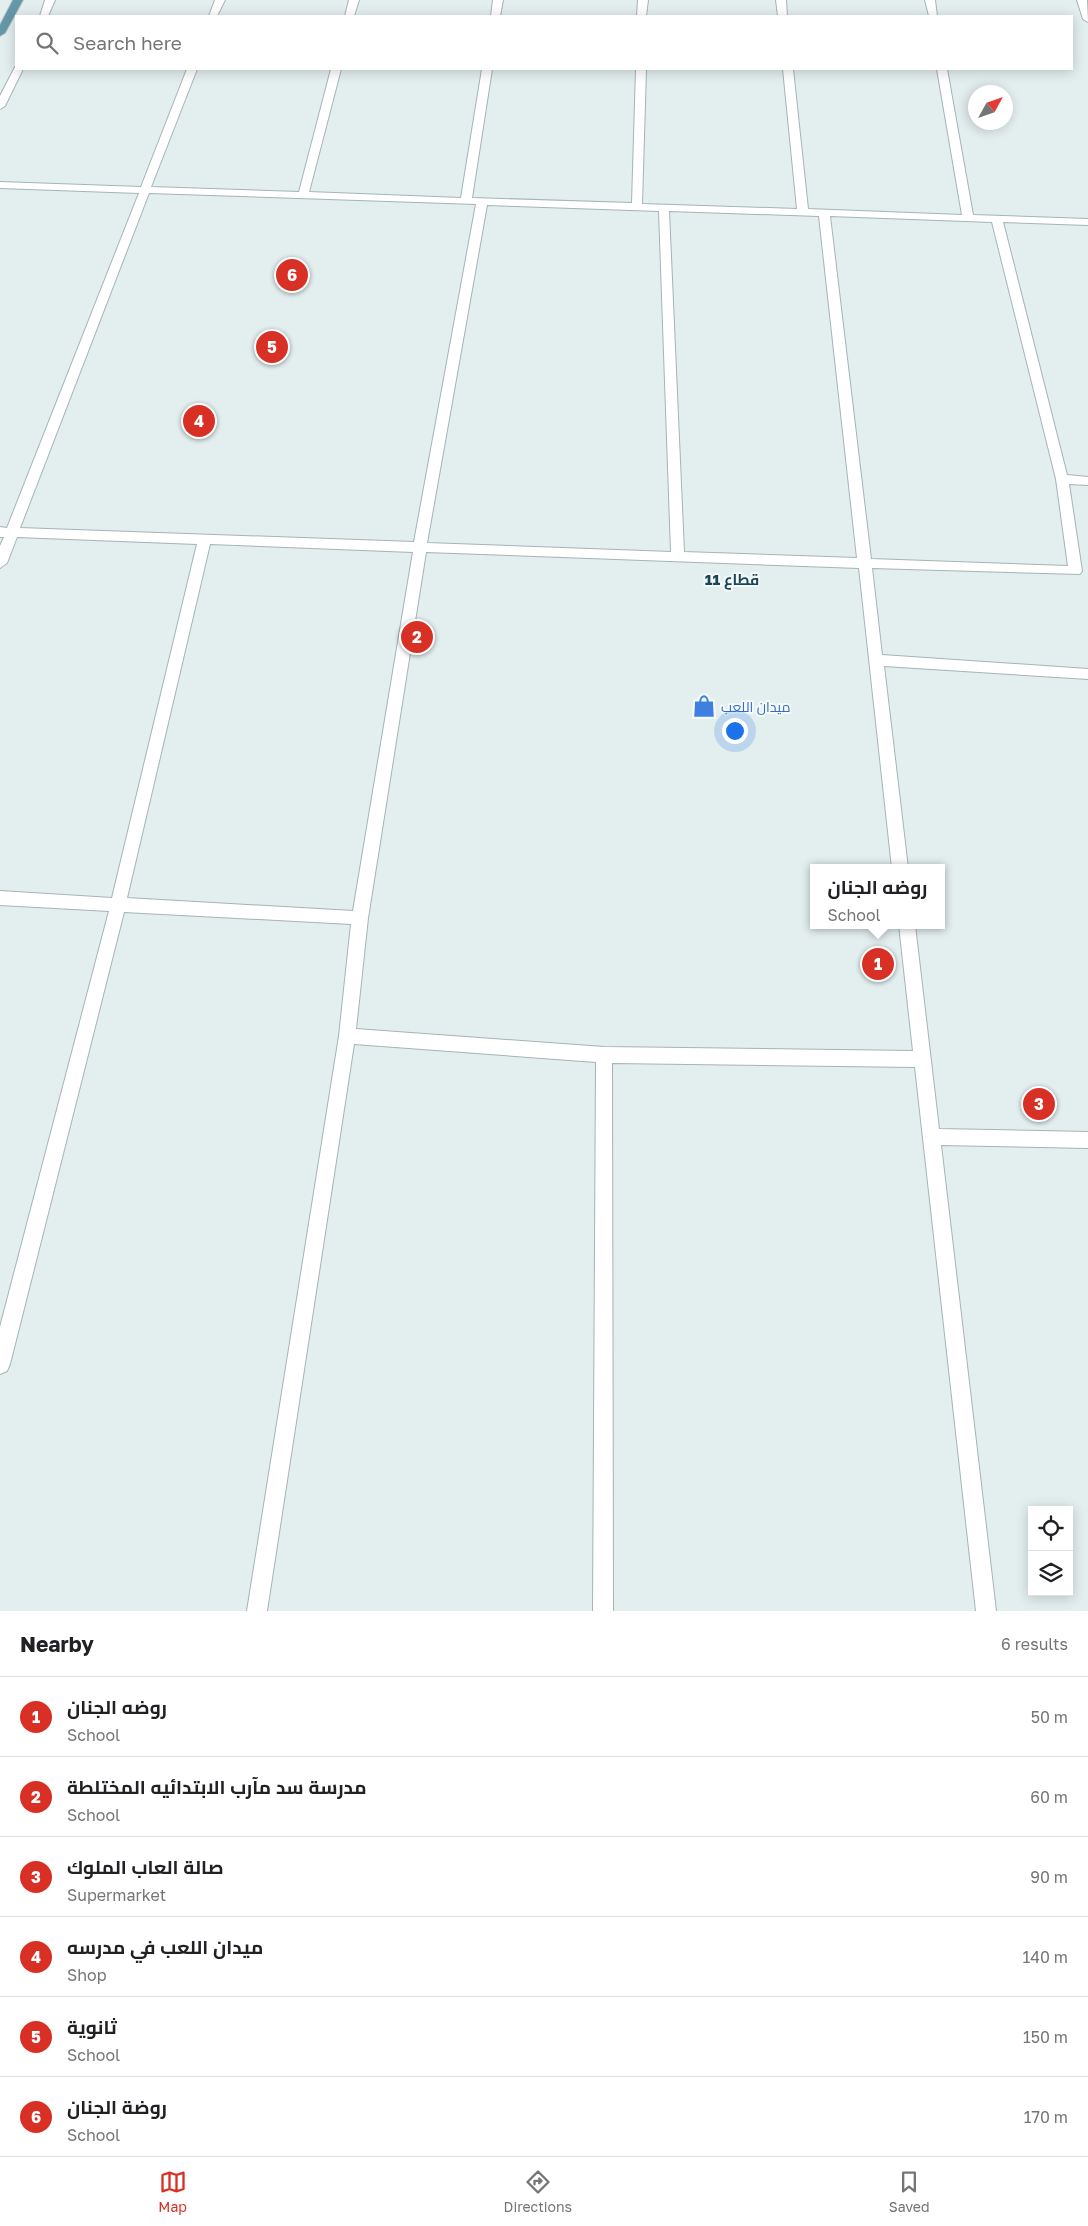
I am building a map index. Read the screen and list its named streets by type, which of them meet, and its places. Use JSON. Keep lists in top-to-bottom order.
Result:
{
  "districts": ["قطاع 11"],
  "places": {
    "shop": ["ميدان اللعب"]
  },
  "north": "top right",
  "page": {
    "search": "Search here",
    "pins": [
      "6",
      "5",
      "4",
      "2",
      "1",
      "3"
    ],
    "popup": ["روضه الجنان", "School"],
    "heading": ["Nearby", "6 results"],
    "list": [
      {
        "mark": "1",
        "name": "روضه الجنان",
        "note": "School",
        "value": "50 m"
      },
      {
        "mark": "2",
        "name": "مدرسة سد مآرب الابتدائيه المختلطة",
        "note": "School",
        "value": "60 m"
      },
      {
        "mark": "3",
        "name": "صالة العاب الملوك",
        "note": "Supermarket",
        "value": "90 m"
      },
      {
        "mark": "4",
        "name": "ميدان اللعب في مدرسه",
        "note": "Shop",
        "value": "140 m"
      },
      {
        "mark": "5",
        "name": "ثانوية",
        "note": "School",
        "value": "150 m"
      },
      {
        "mark": "6",
        "name": "روضة الجنان",
        "note": "School",
        "value": "170 m"
      }
    ],
    "nav": ["Map", "Directions", "Saved"]
  }
}
